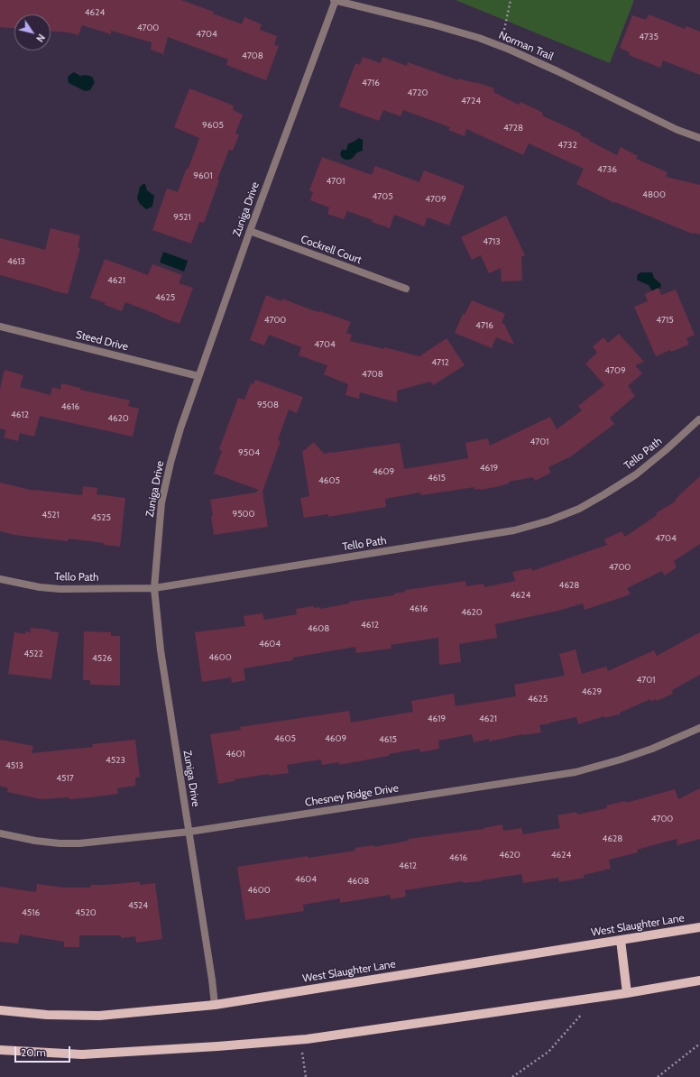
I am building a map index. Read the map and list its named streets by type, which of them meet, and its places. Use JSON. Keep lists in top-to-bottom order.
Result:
{
  "streets": {
    "main road": ["West Slaughter Lane"],
    "street": [
      "Norman Trail",
      "Zuniga Drive",
      "Cockrell Court",
      "Steed Drive",
      "Tello Path",
      "Chesney Ridge Drive"
    ]
  },
  "crossings": [
    ["Norman Trail", "Zuniga Drive"],
    ["Zuniga Drive", "Cockrell Court"],
    ["Zuniga Drive", "Steed Drive"],
    ["Zuniga Drive", "Tello Path"],
    ["Zuniga Drive", "Chesney Ridge Drive"],
    ["Zuniga Drive", "West Slaughter Lane"]
  ],
  "house_numbers": [
    "4624",
    "4700",
    "4704",
    "4735",
    "4708",
    "4716",
    "4720",
    "4724",
    "9605",
    "4728",
    "4732",
    "4736",
    "9601",
    "4701",
    "4800",
    "4705",
    "4709",
    "9521",
    "4713",
    "4613",
    "4621",
    "4625",
    "4700",
    "4715",
    "4716",
    "4704",
    "4712",
    "4709",
    "4708",
    "9508",
    "4616",
    "4612",
    "4620",
    "4701",
    "9504",
    "4619",
    "4609",
    "4615",
    "4605",
    "9500",
    "4521",
    "4525",
    "4704",
    "4700",
    "4628",
    "4624",
    "4616",
    "4620",
    "4612",
    "4608",
    "4604",
    "4522",
    "4600",
    "4526",
    "4701",
    "4629",
    "4625",
    "4619",
    "4621",
    "4605",
    "4609",
    "4615",
    "4601",
    "4523",
    "4513",
    "4517",
    "4700",
    "4628",
    "4620",
    "4624",
    "4616",
    "4612",
    "4604",
    "4608",
    "4600",
    "4524",
    "4516",
    "4520"
  ],
  "scale_bar": "20 m",
  "north": "bottom right"
}
